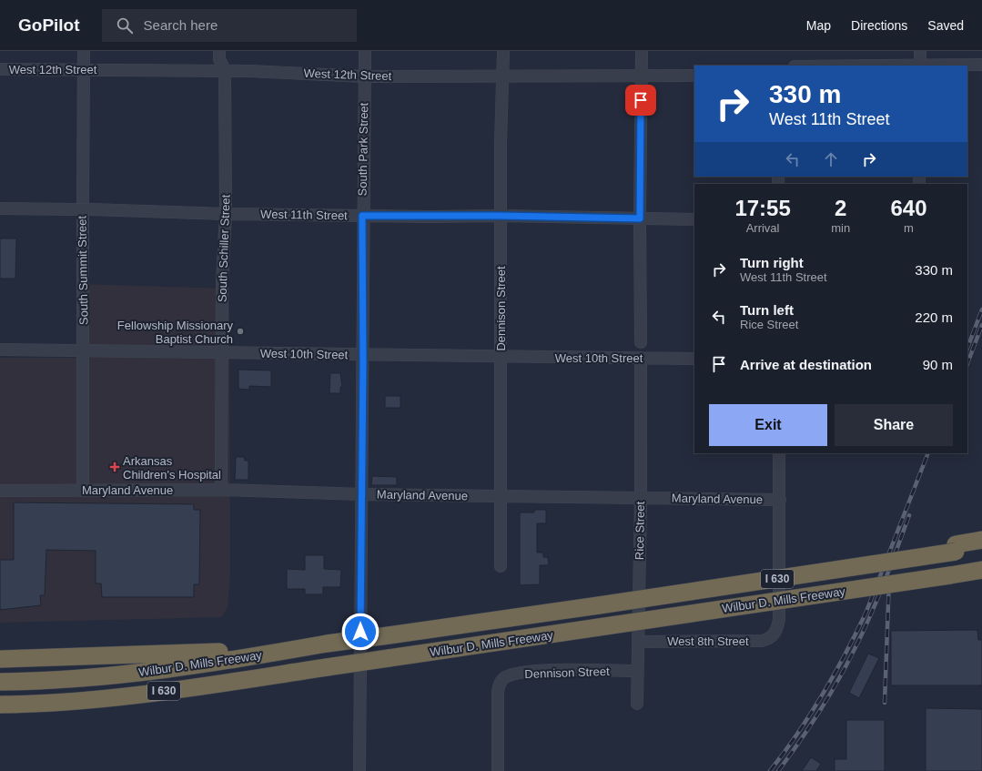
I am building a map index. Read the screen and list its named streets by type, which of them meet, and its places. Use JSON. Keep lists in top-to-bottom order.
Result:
{
  "streets": {
    "highway": ["I 630", "Wilbur D. Mills Freeway"],
    "street": [
      "West 12th Street",
      "South Park Street",
      "West 11th Street",
      "South Schiller Street",
      "South Summit Street",
      "Dennison Street",
      "West 10th Street",
      "Maryland Avenue",
      "Rice Street",
      "West 8th Street"
    ]
  },
  "crossings": [
    ["West 12th Street", "South Park Street"],
    ["West 12th Street", "South Schiller Street"],
    ["West 12th Street", "South Summit Street"],
    ["West 12th Street", "Dennison Street"],
    ["South Park Street", "West 11th Street"],
    ["South Park Street", "West 10th Street"],
    ["South Park Street", "Maryland Avenue"],
    ["West 11th Street", "South Schiller Street"],
    ["West 11th Street", "Dennison Street"],
    ["South Schiller Street", "West 10th Street"],
    ["South Schiller Street", "Maryland Avenue"],
    ["South Summit Street", "West 10th Street"],
    ["South Summit Street", "Maryland Avenue"],
    ["Dennison Street", "West 10th Street"],
    ["Dennison Street", "Maryland Avenue"],
    ["Dennison Street", "Rice Street"],
    ["West 10th Street", "Rice Street"],
    ["Maryland Avenue", "Rice Street"],
    ["Maryland Avenue", "West 8th Street"],
    ["Rice Street", "West 8th Street"]
  ],
  "places": {
    "other": ["Fellowship Missionary Baptist Church"],
    "health": ["Arkansas Children's Hospital"]
  },
  "page": {
    "header": "GoPilot",
    "search": "Search here",
    "nav": ["Map", "Directions", "Saved"],
    "turn": ["330 m", "West 11th Street"],
    "eta": [
      "17:55",
      "Arrival",
      "2",
      "min",
      "640",
      "m"
    ],
    "list": [
      {
        "name": "Turn right",
        "note": "West 11th Street",
        "value": "330 m"
      },
      {
        "name": "Turn left",
        "note": "Rice Street",
        "value": "220 m"
      },
      {
        "name": "Arrive at destination",
        "value": "90 m"
      }
    ],
    "buttons": ["Exit", "Share"]
  }
}
